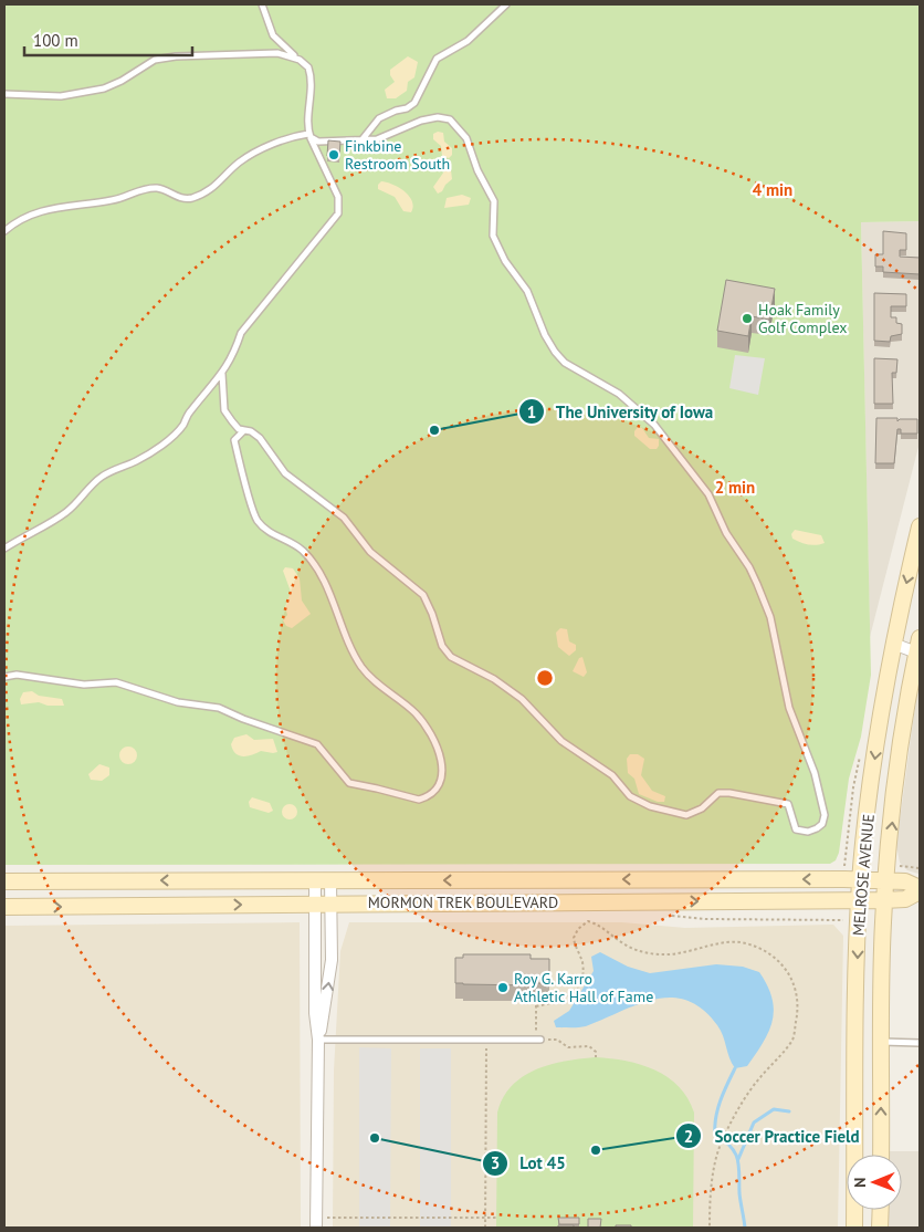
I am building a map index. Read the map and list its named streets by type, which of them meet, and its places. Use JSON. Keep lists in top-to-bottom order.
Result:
{
  "streets": {
    "main road": ["MELROSE AVENUE", "MORMON TREK BOULEVARD"]
  },
  "crossings": [
    ["MELROSE AVENUE", "MORMON TREK BOULEVARD"]
  ],
  "places": [
    "Finkbine Restroom South",
    "Hoak Family Golf Complex",
    "The University of Iowa",
    "Roy G. Karro Athletic Hall of Fame",
    "Lot 45",
    "Soccer Practice Field"
  ],
  "scale_bar": "100 m",
  "north": "left",
  "rings": ["4 min", "2 min"]
}
